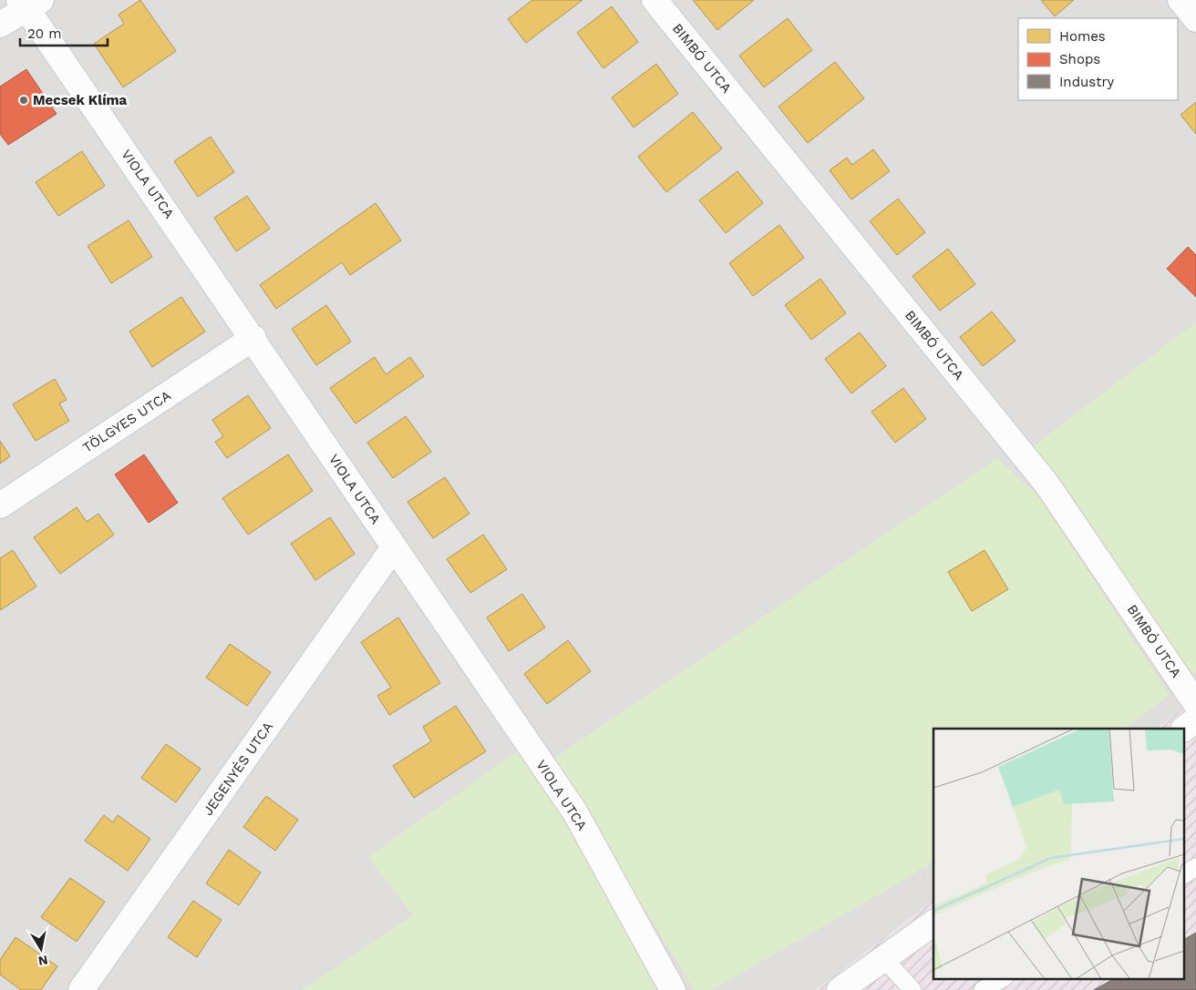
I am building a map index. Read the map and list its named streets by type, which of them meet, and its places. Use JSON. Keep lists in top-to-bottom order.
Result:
{
  "streets": {
    "street": [
      "BIMBÓ UTCA",
      "VIOLA UTCA",
      "TÖLGYES UTCA",
      "JEGENYÉS UTCA"
    ]
  },
  "crossings": [
    ["VIOLA UTCA", "TÖLGYES UTCA"],
    ["VIOLA UTCA", "JEGENYÉS UTCA"]
  ],
  "places": ["Mecsek Klíma"],
  "legend": ["Homes", "Shops", "Industry"],
  "scale_bar": "20 m",
  "north": "bottom"
}
